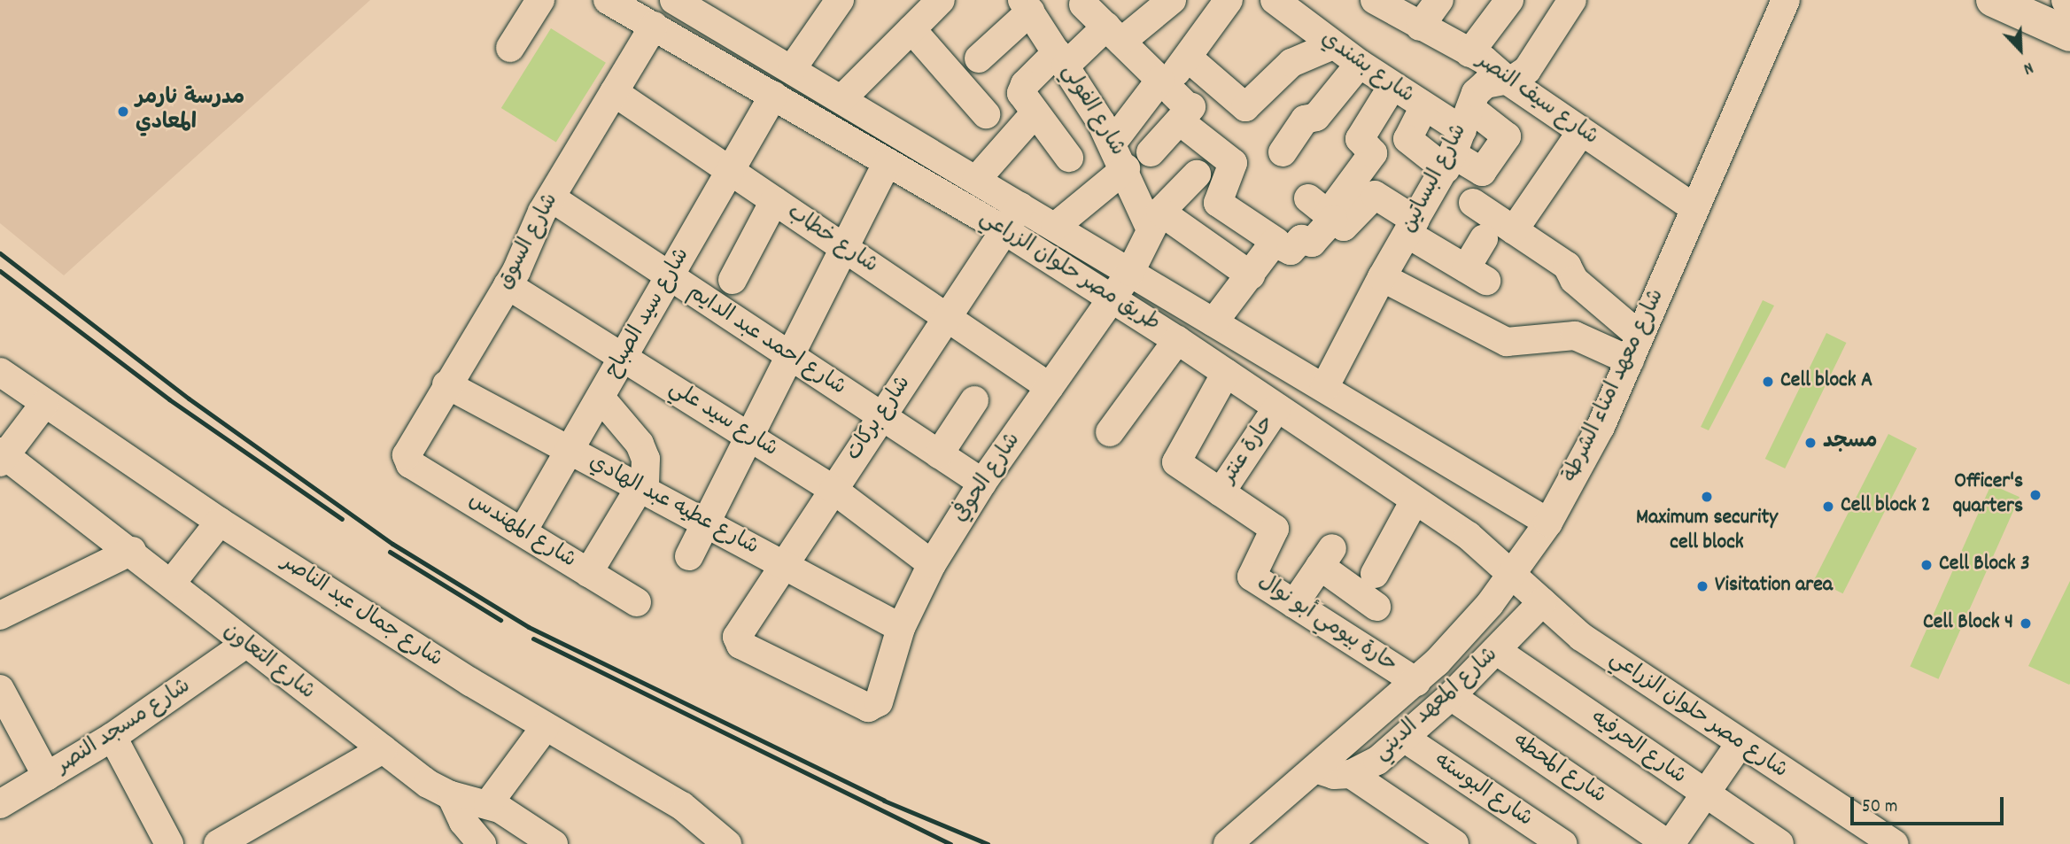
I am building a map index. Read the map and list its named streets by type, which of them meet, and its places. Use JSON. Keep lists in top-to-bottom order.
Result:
{
  "streets": {
    "street": [
      "شارع بشندي",
      "شارع سيف النصر",
      "شارع الفولي",
      "شارع البساتين",
      "شارع خطاب",
      "شارع السوق",
      "طريق مصر حلوان الزراعي",
      "شارع سيد الصباح",
      "شارع احمد عبد الدايم",
      "شارع معهد امناء الشرطة",
      "شارع بركات",
      "شارع سيد علي",
      "حارة عنتر",
      "شارع الحوفي",
      "شارع عطيه عبد الهادي",
      "شارع المهندس",
      "شارع جمال عبد الناصر",
      "حارة بيومي أبو نوال",
      "شارع التعاون",
      "شارع المعهد الديني",
      "شارع مصر حلوان الزراعي",
      "شارع مسجد النصر",
      "شارع الحرفيه",
      "شارع المحطه",
      "شارع البوسته"
    ]
  },
  "crossings": [
    ["شارع بشندي", "شارع البساتين"],
    ["شارع سيف النصر", "شارع البساتين"],
    ["شارع سيف النصر", "شارع معهد امناء الشرطة"],
    ["شارع الفولي", "شارع الحوفي"],
    ["شارع البساتين", "طريق مصر حلوان الزراعي"],
    ["شارع خطاب", "شارع السوق"],
    ["شارع خطاب", "شارع سيد الصباح"],
    ["شارع خطاب", "شارع بركات"],
    ["شارع خطاب", "شارع الحوفي"],
    ["شارع السوق", "طريق مصر حلوان الزراعي"],
    ["شارع السوق", "شارع احمد عبد الدايم"],
    ["شارع السوق", "شارع سيد علي"],
    ["شارع السوق", "شارع عطيه عبد الهادي"],
    ["شارع السوق", "شارع المهندس"],
    ["طريق مصر حلوان الزراعي", "شارع سيد الصباح"],
    ["طريق مصر حلوان الزراعي", "شارع معهد امناء الشرطة"],
    ["طريق مصر حلوان الزراعي", "شارع بركات"],
    ["طريق مصر حلوان الزراعي", "حارة عنتر"],
    ["طريق مصر حلوان الزراعي", "شارع الحوفي"],
    ["طريق مصر حلوان الزراعي", "حارة بيومي أبو نوال"],
    ["طريق مصر حلوان الزراعي", "شارع مصر حلوان الزراعي"],
    ["شارع سيد الصباح", "شارع احمد عبد الدايم"],
    ["شارع سيد الصباح", "شارع سيد علي"],
    ["شارع سيد الصباح", "شارع عطيه عبد الهادي"],
    ["شارع سيد الصباح", "شارع المهندس"],
    ["شارع احمد عبد الدايم", "شارع بركات"],
    ["شارع احمد عبد الدايم", "شارع الحوفي"],
    ["شارع معهد امناء الشرطة", "حارة بيومي أبو نوال"],
    ["شارع معهد امناء الشرطة", "شارع المعهد الديني"],
    ["شارع معهد امناء الشرطة", "شارع مصر حلوان الزراعي"],
    ["شارع بركات", "شارع سيد علي"],
    ["شارع بركات", "شارع الحوفي"],
    ["شارع بركات", "شارع عطيه عبد الهادي"],
    ["شارع سيد علي", "شارع الحوفي"],
    ["حارة عنتر", "حارة بيومي أبو نوال"],
    ["شارع الحوفي", "شارع عطيه عبد الهادي"],
    ["شارع التعاون", "شارع مسجد النصر"],
    ["شارع المعهد الديني", "شارع مصر حلوان الزراعي"],
    ["شارع المعهد الديني", "شارع الحرفيه"],
    ["شارع المعهد الديني", "شارع المحطه"],
    ["شارع المعهد الديني", "شارع البوسته"]
  ],
  "places": [
    "مدرسة نارمر المعادي",
    "Cell block A",
    "مسجد",
    "Officer's quarters",
    "Maximum security cell block",
    "Cell block 2",
    "Cell Block 3",
    "Visitation area",
    "Cell Block 4"
  ],
  "scale_bar": "50 m",
  "north": "bottom right"
}
